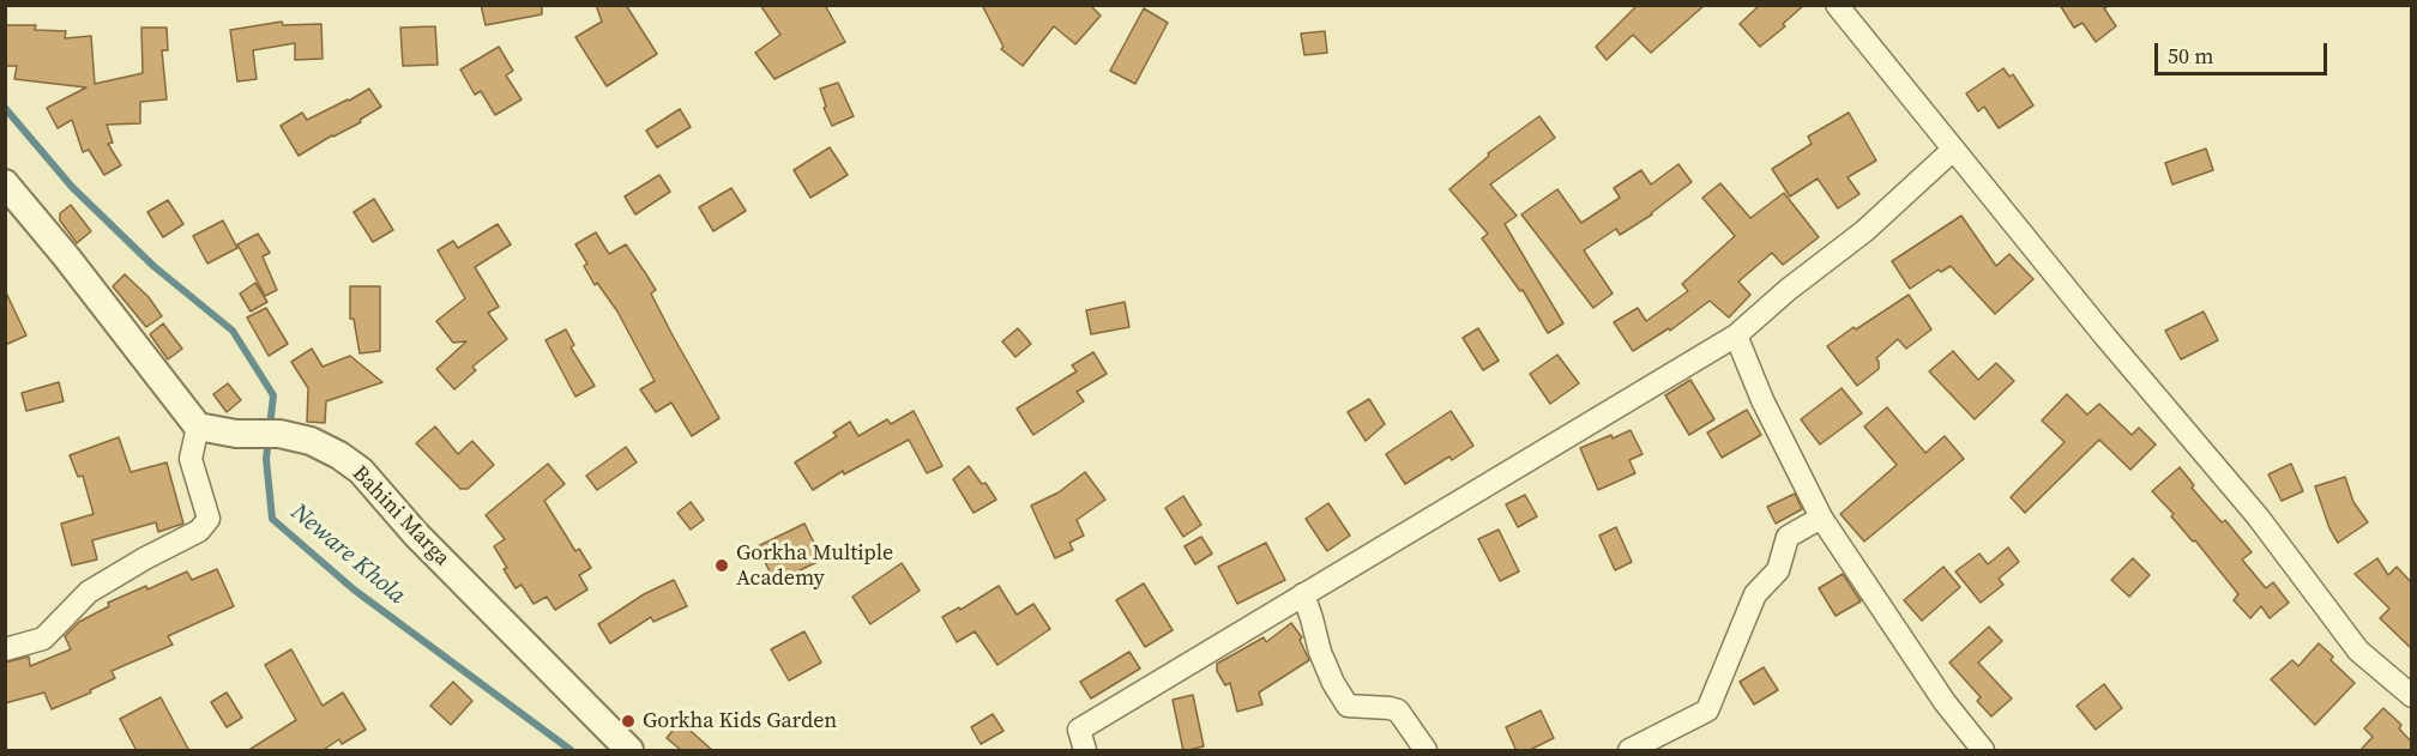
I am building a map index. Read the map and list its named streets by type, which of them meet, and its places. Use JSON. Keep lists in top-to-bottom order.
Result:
{
  "streets": {
    "street": ["Bahini Marga"]
  },
  "water": ["Neware Khola"],
  "places": ["Gorkha Multiple Academy", "Gorkha Kids Garden"],
  "scale_bar": "50 m"
}
